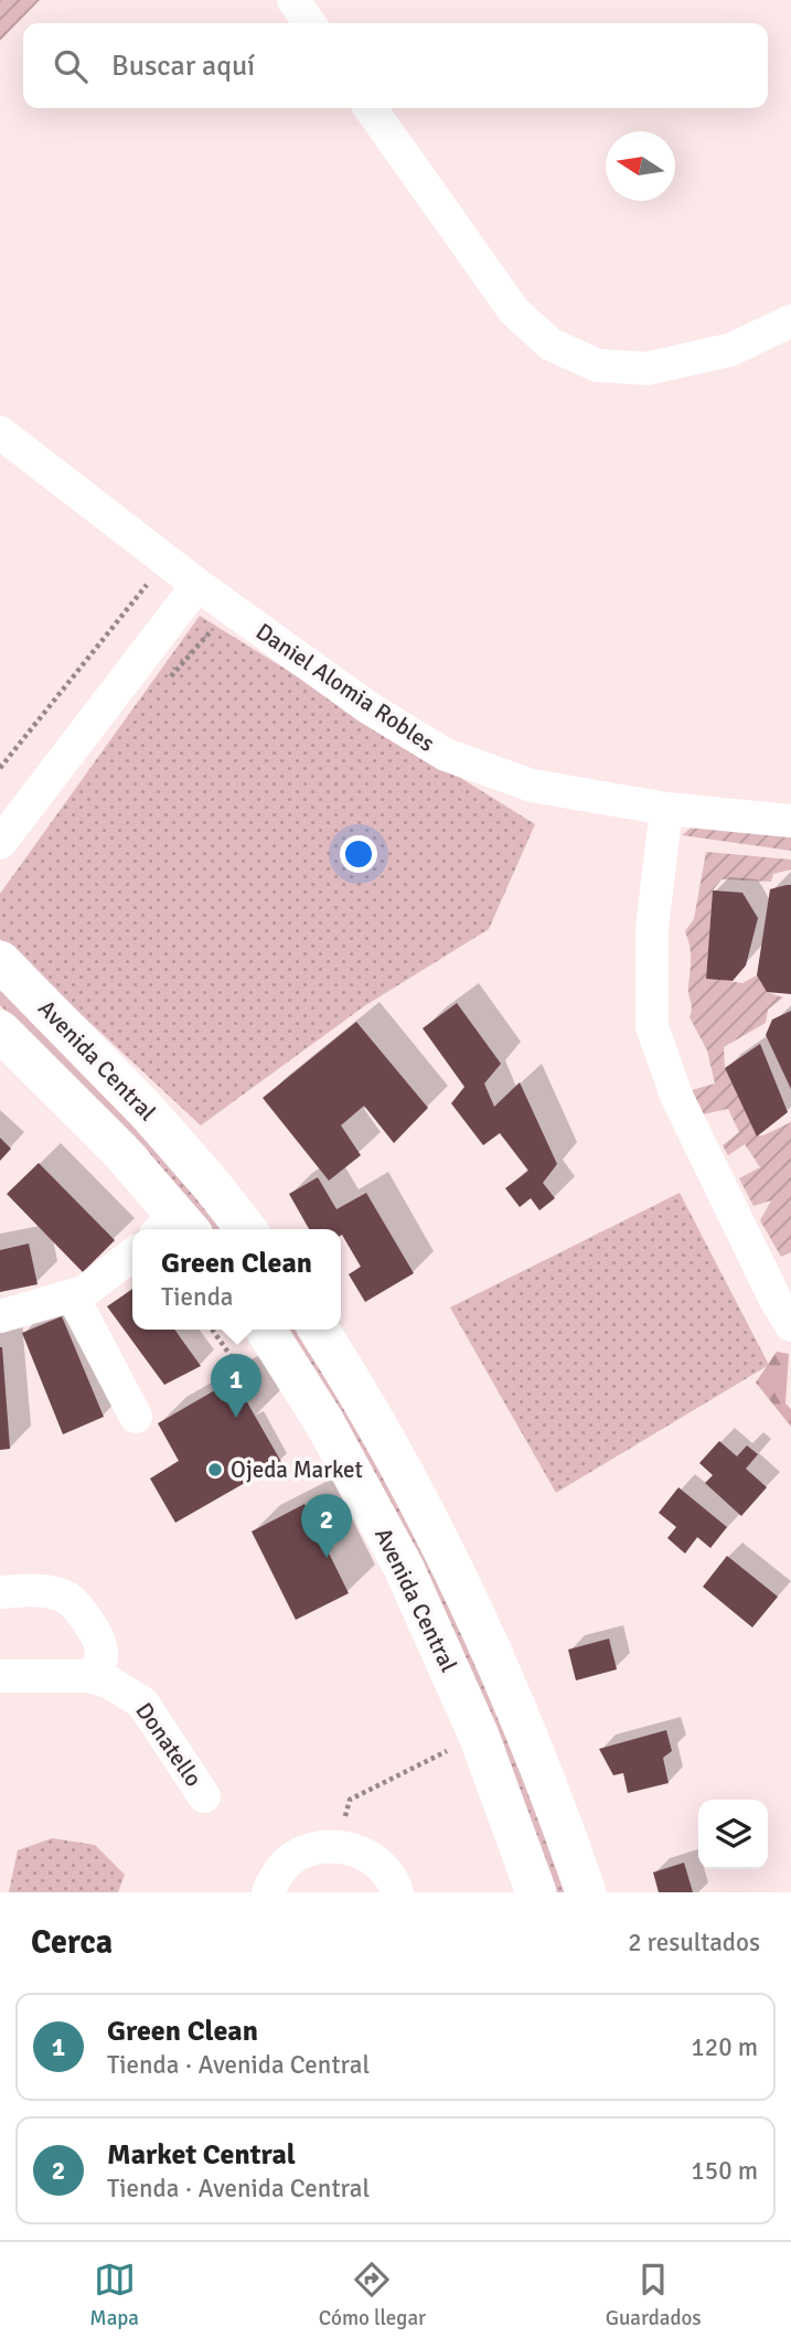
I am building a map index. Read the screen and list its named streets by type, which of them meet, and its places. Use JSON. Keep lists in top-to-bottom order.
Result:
{
  "streets": {
    "street": ["Daniel Alomia Robles", "Avenida Central", "Donatello"]
  },
  "places": ["Ojeda Market"],
  "north": "left",
  "page": {
    "search": "Buscar aquí",
    "popup": ["Green Clean", "Tienda"],
    "pins": ["1", "2"],
    "heading": ["Cerca", "2 resultados"],
    "list": [
      {
        "mark": "1",
        "name": "Green Clean",
        "note": "Tienda · Avenida Central",
        "value": "120 m"
      },
      {
        "mark": "2",
        "name": "Market Central",
        "note": "Tienda · Avenida Central",
        "value": "150 m"
      }
    ],
    "nav": ["Mapa", "Cómo llegar", "Guardados"]
  }
}
